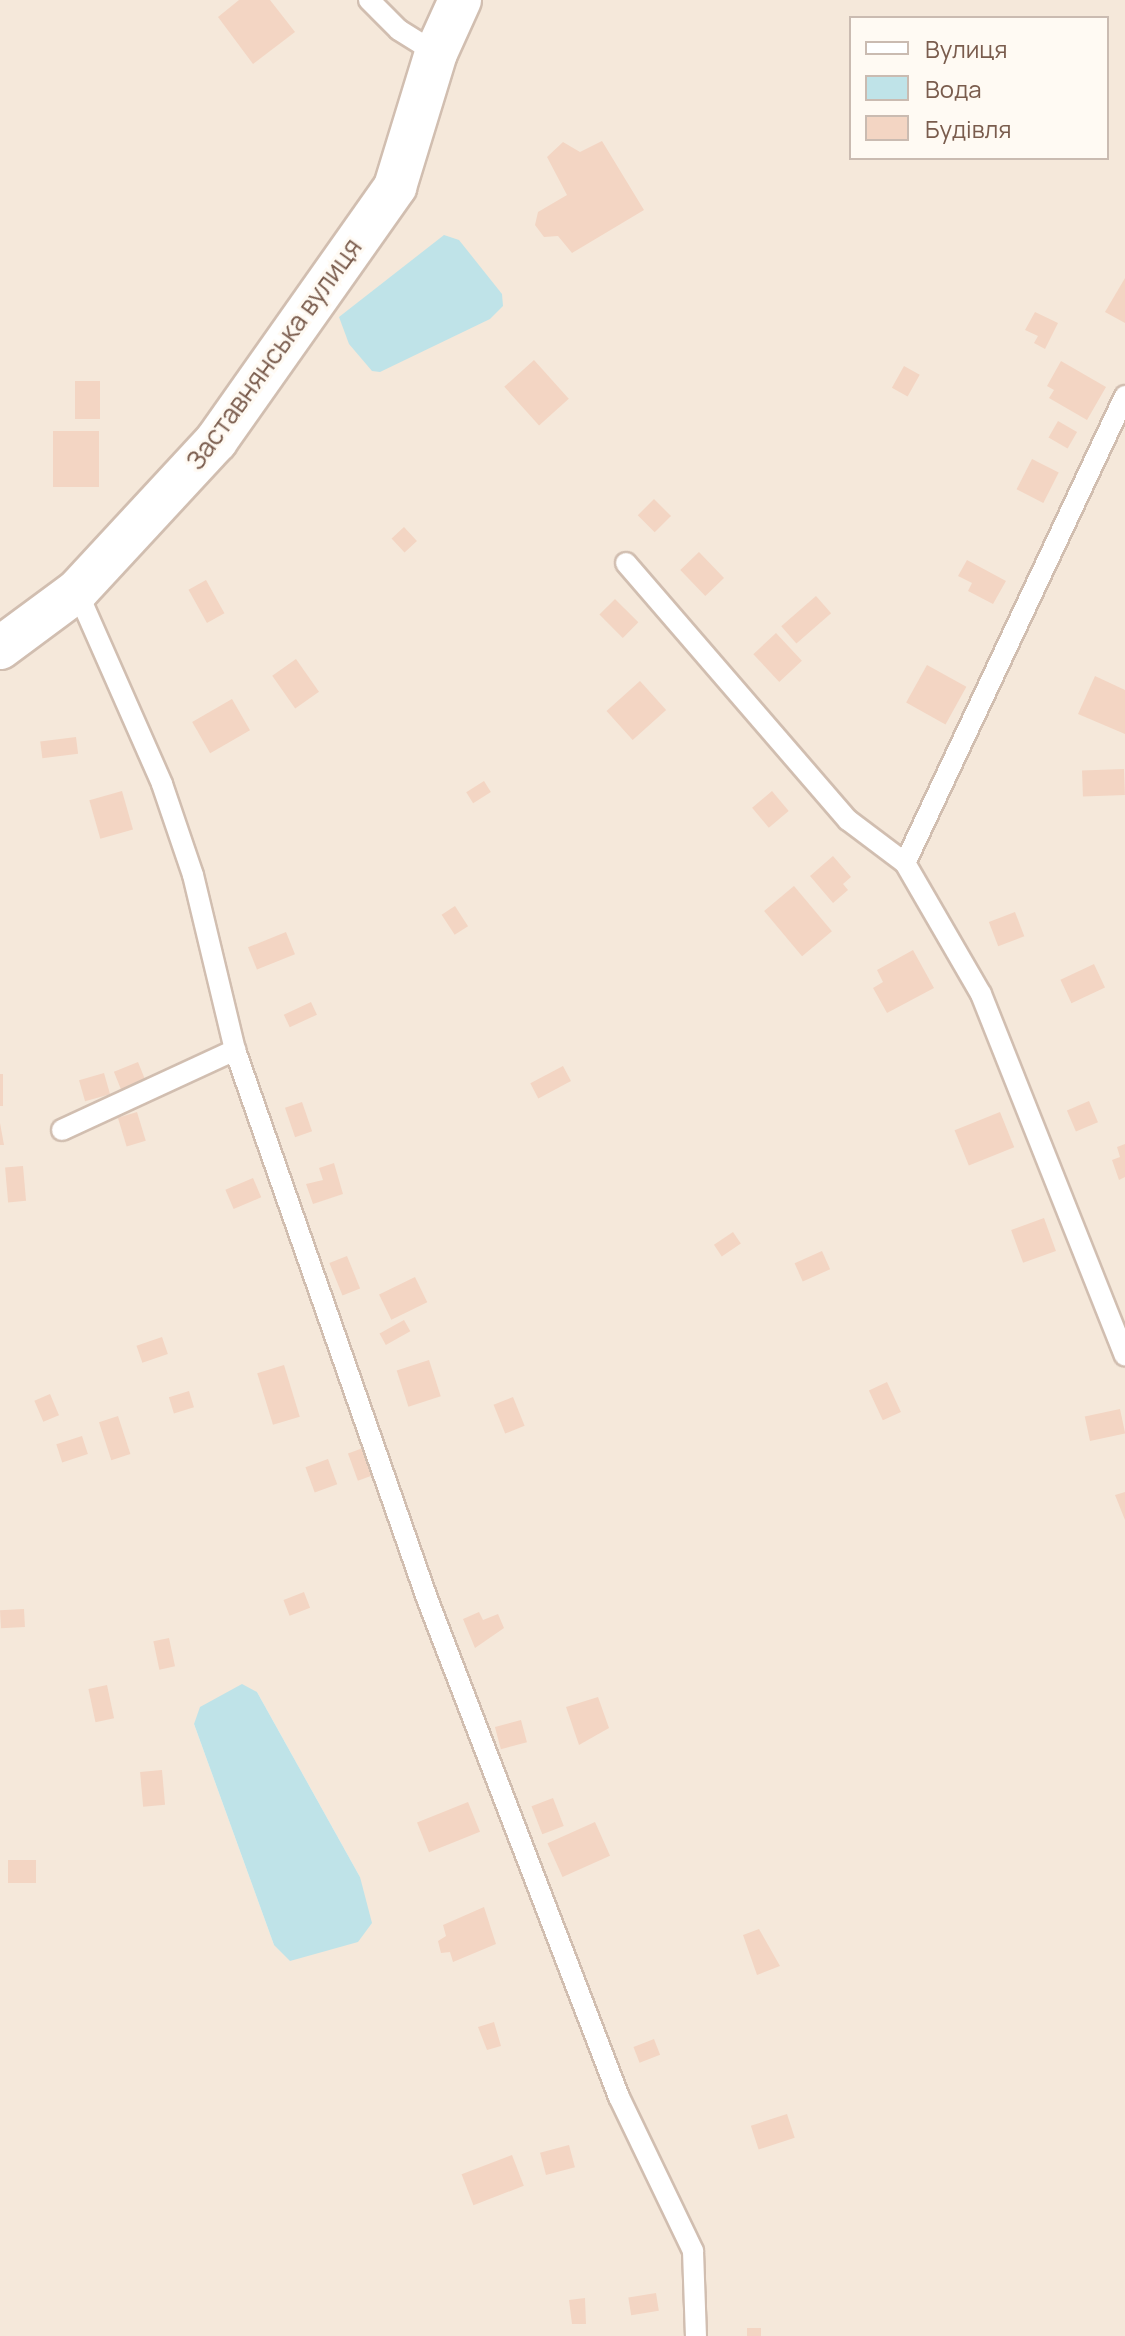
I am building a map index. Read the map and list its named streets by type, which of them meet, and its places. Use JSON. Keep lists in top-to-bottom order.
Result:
{
  "streets": {
    "street": ["Заставнянська вулиця"]
  },
  "legend": ["Вулиця", "Вода", "Будівля"]
}
